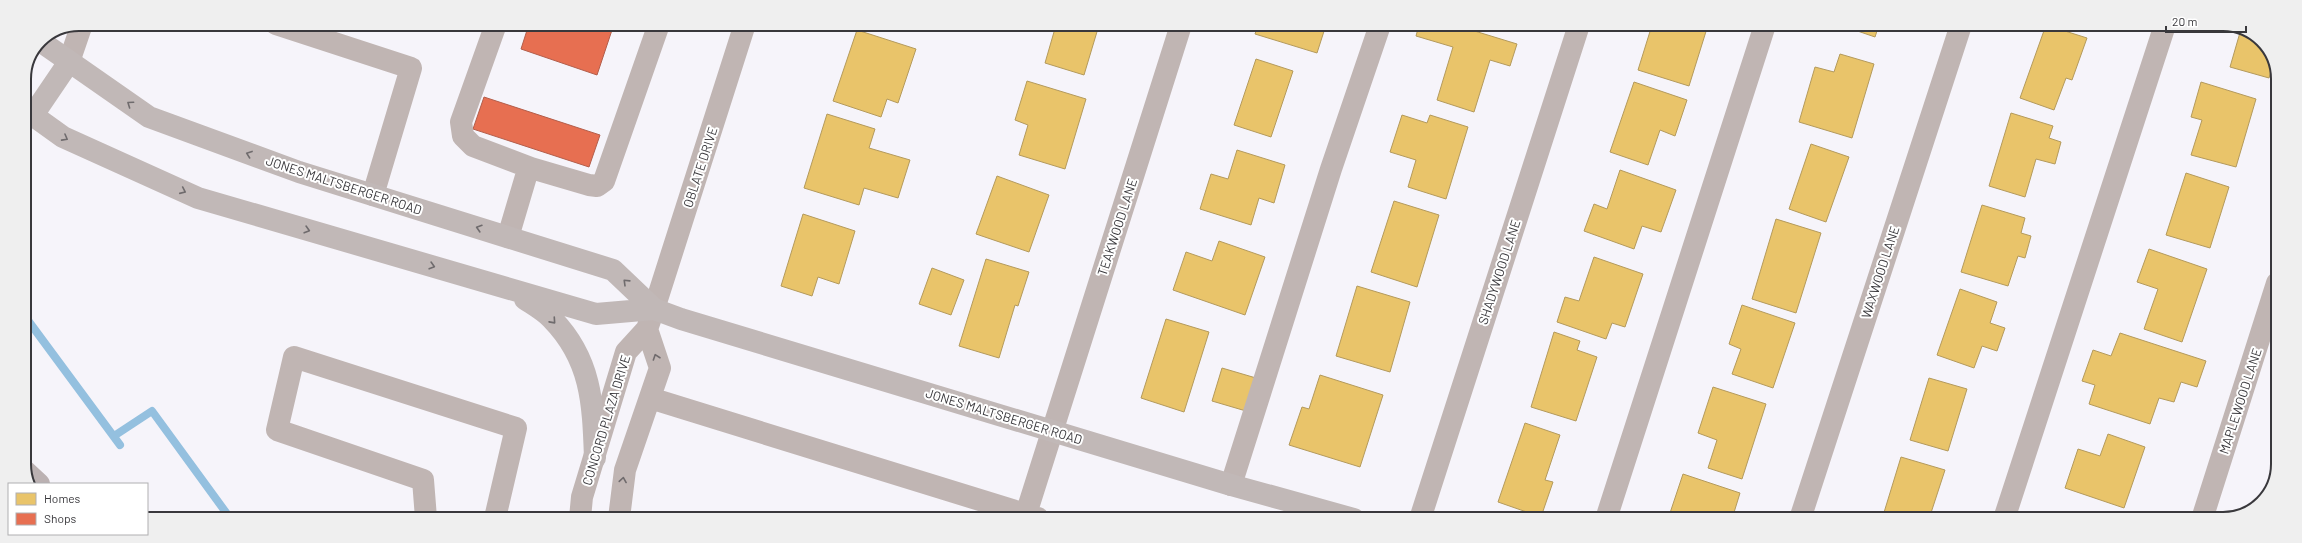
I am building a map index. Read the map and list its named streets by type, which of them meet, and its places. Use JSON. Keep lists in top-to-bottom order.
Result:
{
  "streets": {
    "main road": ["JONES MALTSBERGER ROAD"],
    "street": [
      "OBLATE DRIVE",
      "TEAKWOOD LANE",
      "SHADYWOOD LANE",
      "WAXWOOD LANE",
      "MAPLEWOOD LANE",
      "CONCORD PLAZA DRIVE"
    ]
  },
  "crossings": [
    ["OBLATE DRIVE", "JONES MALTSBERGER ROAD"],
    ["OBLATE DRIVE", "CONCORD PLAZA DRIVE"],
    ["JONES MALTSBERGER ROAD", "TEAKWOOD LANE"],
    ["JONES MALTSBERGER ROAD", "CONCORD PLAZA DRIVE"]
  ],
  "legend": ["Homes", "Shops"],
  "scale_bar": "20 m"
}
